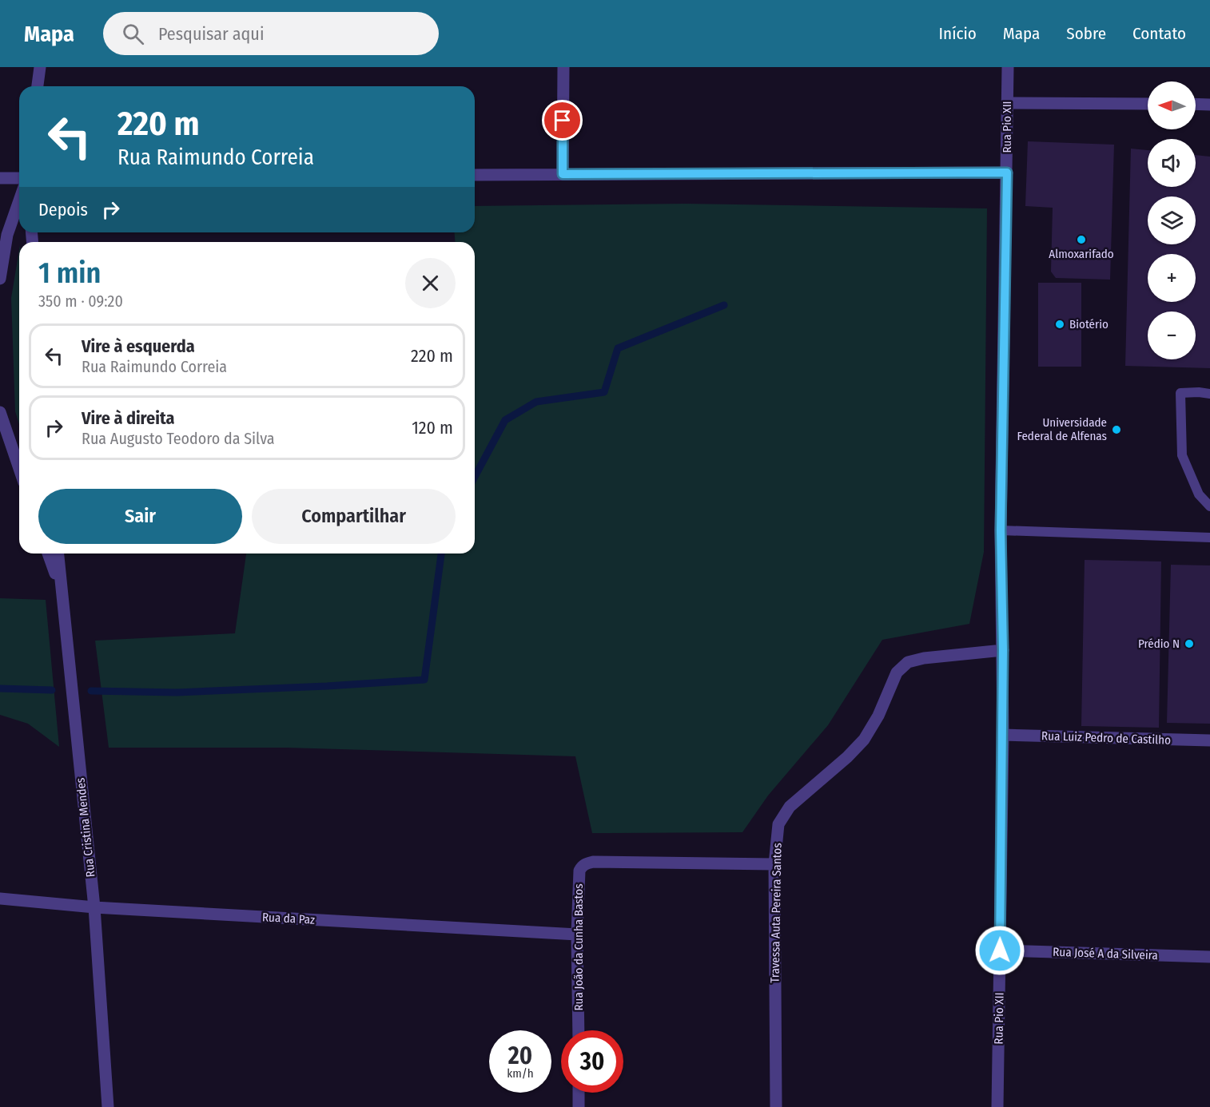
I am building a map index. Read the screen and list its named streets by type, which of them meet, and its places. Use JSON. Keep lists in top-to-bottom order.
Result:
{
  "streets": {
    "street": [
      "Rua Pio XII",
      "Rua Luiz Pedro de Castilho",
      "Rua Cristina Mendes",
      "Travessa Auta Pereira Santos",
      "Rua da Paz",
      "Rua João da Cunha Bastos",
      "Rua José A da Silveira"
    ]
  },
  "crossings": [
    ["Rua Pio XII", "Rua Luiz Pedro de Castilho"],
    ["Rua Pio XII", "Travessa Auta Pereira Santos"],
    ["Rua Pio XII", "Rua José A da Silveira"],
    ["Rua Cristina Mendes", "Rua da Paz"],
    ["Travessa Auta Pereira Santos", "Rua João da Cunha Bastos"],
    ["Rua da Paz", "Rua João da Cunha Bastos"]
  ],
  "places": [
    "Almoxarifado",
    "Biotério",
    "Universidade Federal de Alfenas",
    "Prédio N"
  ],
  "north": "left",
  "page": {
    "header": "Mapa",
    "search": "Pesquisar aqui",
    "nav": [
      "Início",
      "Mapa",
      "Sobre",
      "Contato"
    ],
    "map_buttons": ["+", "−"],
    "turn": ["220 m", "Rua Raimundo Correia"],
    "then": "Depois",
    "heading": ["1 min", "350 m · 09:20"],
    "list": [
      {
        "name": "Vire à esquerda",
        "note": "Rua Raimundo Correia",
        "value": "220 m"
      },
      {
        "name": "Vire à direita",
        "note": "Rua Augusto Teodoro da Silva",
        "value": "120 m"
      }
    ],
    "buttons": ["Sair", "Compartilhar"],
    "speed": "20 km/h",
    "limit": "30"
  }
}
